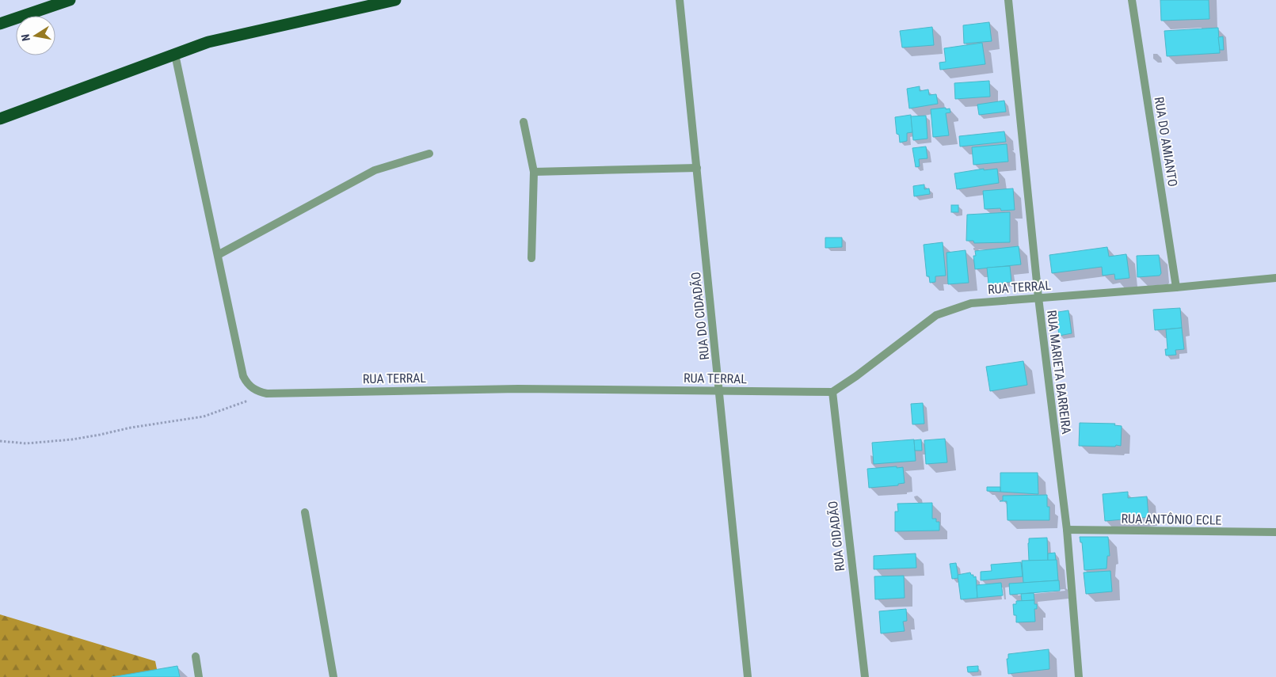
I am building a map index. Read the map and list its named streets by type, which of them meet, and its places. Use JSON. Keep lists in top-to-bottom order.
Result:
{
  "streets": {
    "street": [
      "RUA DO AMIANTO",
      "RUA TERRAL",
      "RUA DO CIDADÃO",
      "RUA MARIETA BARREIRA",
      "RUA ANTÔNIO ECLE",
      "RUA CIDADÃO"
    ]
  },
  "crossings": [
    ["RUA DO AMIANTO", "RUA TERRAL"],
    ["RUA TERRAL", "RUA DO CIDADÃO"],
    ["RUA TERRAL", "RUA MARIETA BARREIRA"],
    ["RUA TERRAL", "RUA CIDADÃO"],
    ["RUA MARIETA BARREIRA", "RUA ANTÔNIO ECLE"]
  ],
  "north": "left"
}
